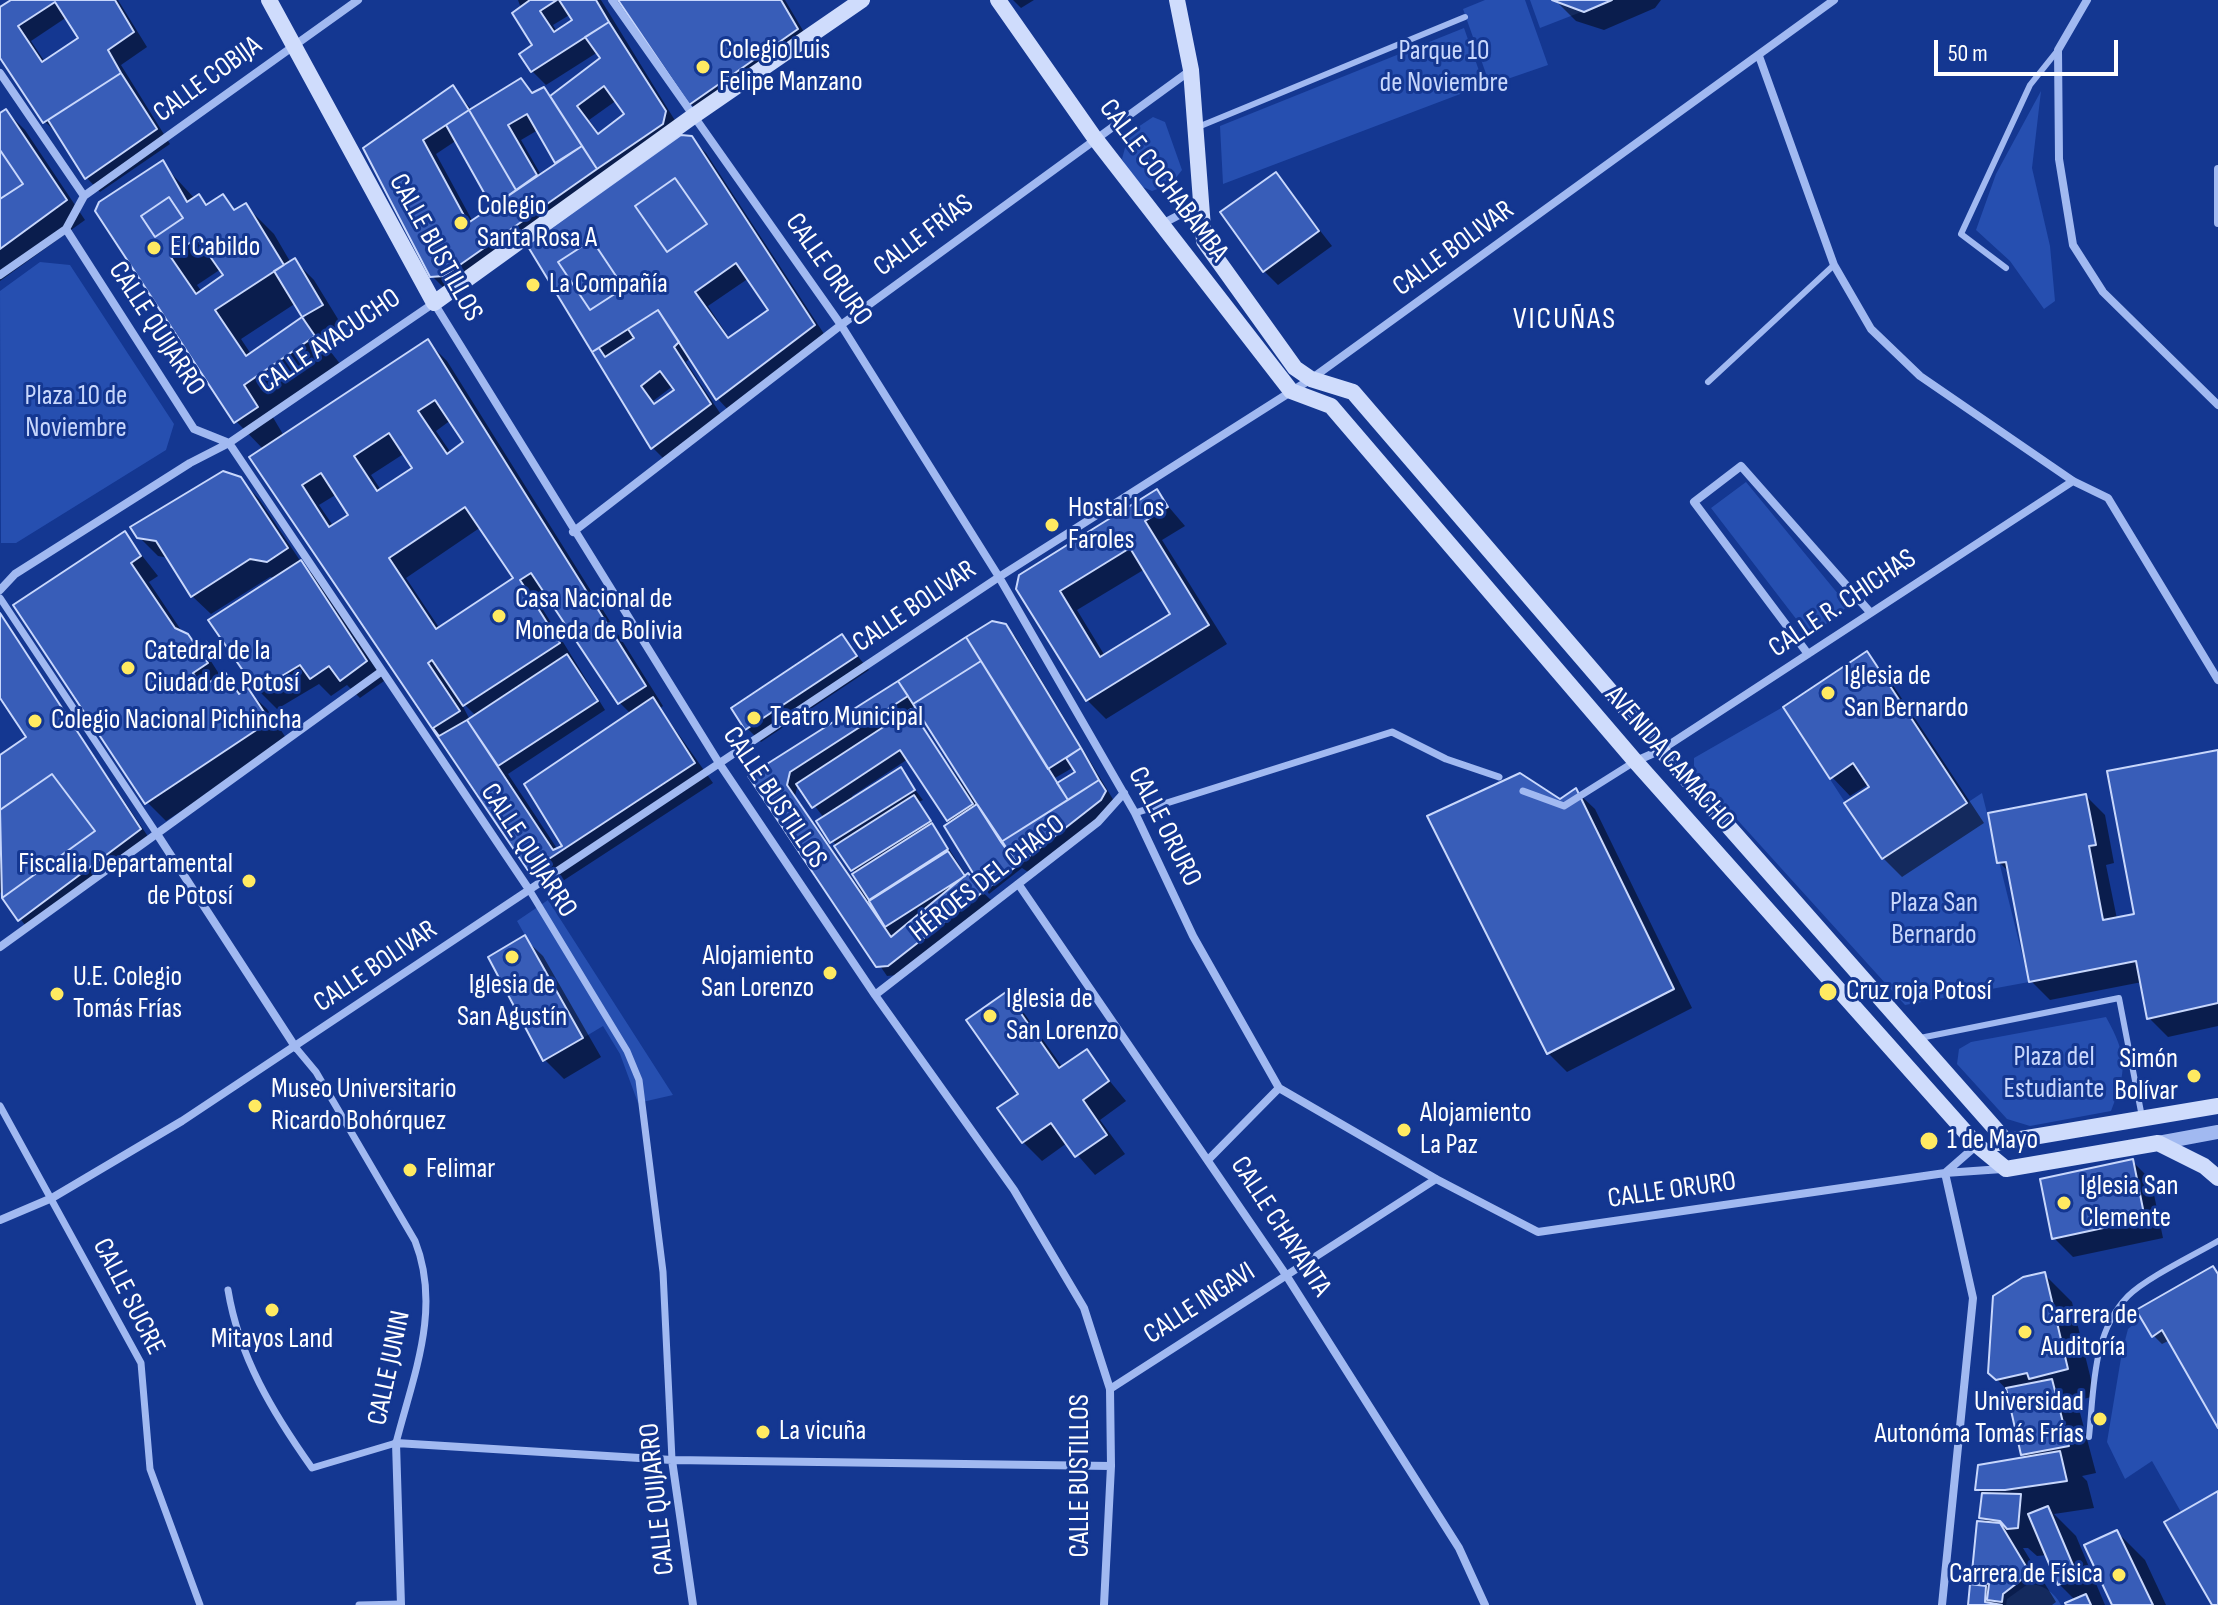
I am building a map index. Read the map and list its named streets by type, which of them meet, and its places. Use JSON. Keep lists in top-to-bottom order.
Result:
{
  "streets": {
    "main road": [
      "CALLE COCHABAMBA",
      "CALLE BUSTILLOS",
      "CALLE AYACUCHO",
      "AVENIDA CAMACHO"
    ],
    "street": [
      "CALLE COBIJA",
      "CALLE FRÍAS",
      "CALLE BOLIVAR",
      "CALLE ORURO",
      "CALLE QUIJARRO",
      "CALLE R. CHICHAS",
      "HÉROES DEL CHACO",
      "CALLE CHAYANTA",
      "CALLE SUCRE",
      "CALLE INGAVI",
      "CALLE JUNIN"
    ]
  },
  "crossings": [
    ["CALLE COBIJA", "CALLE BUSTILLOS"],
    ["CALLE COCHABAMBA", "CALLE FRÍAS"],
    ["CALLE COCHABAMBA", "CALLE BOLIVAR"],
    ["CALLE COCHABAMBA", "AVENIDA CAMACHO"],
    ["CALLE FRÍAS", "CALLE BUSTILLOS"],
    ["CALLE FRÍAS", "CALLE ORURO"],
    ["CALLE BUSTILLOS", "CALLE BOLIVAR"],
    ["CALLE BUSTILLOS", "CALLE AYACUCHO"],
    ["CALLE BUSTILLOS", "HÉROES DEL CHACO"],
    ["CALLE BUSTILLOS", "CALLE INGAVI"],
    ["CALLE BOLIVAR", "CALLE ORURO"],
    ["CALLE BOLIVAR", "CALLE QUIJARRO"],
    ["CALLE BOLIVAR", "AVENIDA CAMACHO"],
    ["CALLE BOLIVAR", "CALLE SUCRE"],
    ["CALLE BOLIVAR", "CALLE JUNIN"],
    ["CALLE ORURO", "CALLE AYACUCHO"],
    ["CALLE ORURO", "AVENIDA CAMACHO"],
    ["CALLE ORURO", "HÉROES DEL CHACO"],
    ["CALLE ORURO", "CALLE INGAVI"],
    ["CALLE QUIJARRO", "CALLE AYACUCHO"],
    ["CALLE R. CHICHAS", "AVENIDA CAMACHO"],
    ["HÉROES DEL CHACO", "CALLE CHAYANTA"],
    ["CALLE CHAYANTA", "CALLE INGAVI"]
  ],
  "districts": ["VICUÑAS"],
  "parks": [
    "Parque 10 de Noviembre",
    "Plaza 10 de Noviembre",
    "Plaza San Bernardo",
    "Plaza del Estudiante"
  ],
  "places": [
    "Colegio Luis Felipe Manzano",
    "Colegio Santa Rosa A",
    "El Cabildo",
    "La Compañía",
    "Hostal Los Faroles",
    "Casa Nacional de Moneda de Bolivia",
    "Catedral de la Ciudad de Potosí",
    "Iglesia de San Bernardo",
    "Teatro Municipal",
    "Colegio Nacional Pichincha",
    "Fiscalia Departamental de Potosí",
    "Iglesia de San Agustín",
    "Alojamiento San Lorenzo",
    "Cruz roja Potosí",
    "U.E. Colegio Tomás Frías",
    "Iglesia de San Lorenzo",
    "Simón Bolívar",
    "Museo Universitario Ricardo Bohórquez",
    "Alojamiento La Paz",
    "1 de Mayo",
    "Felimar",
    "Iglesia San Clemente",
    "Mitayos Land",
    "Carrera de Auditoría",
    "Universidad Autonóma Tomás Frías",
    "La vicuña",
    "Carrera de Física"
  ],
  "scale_bar": "50 m"
}
